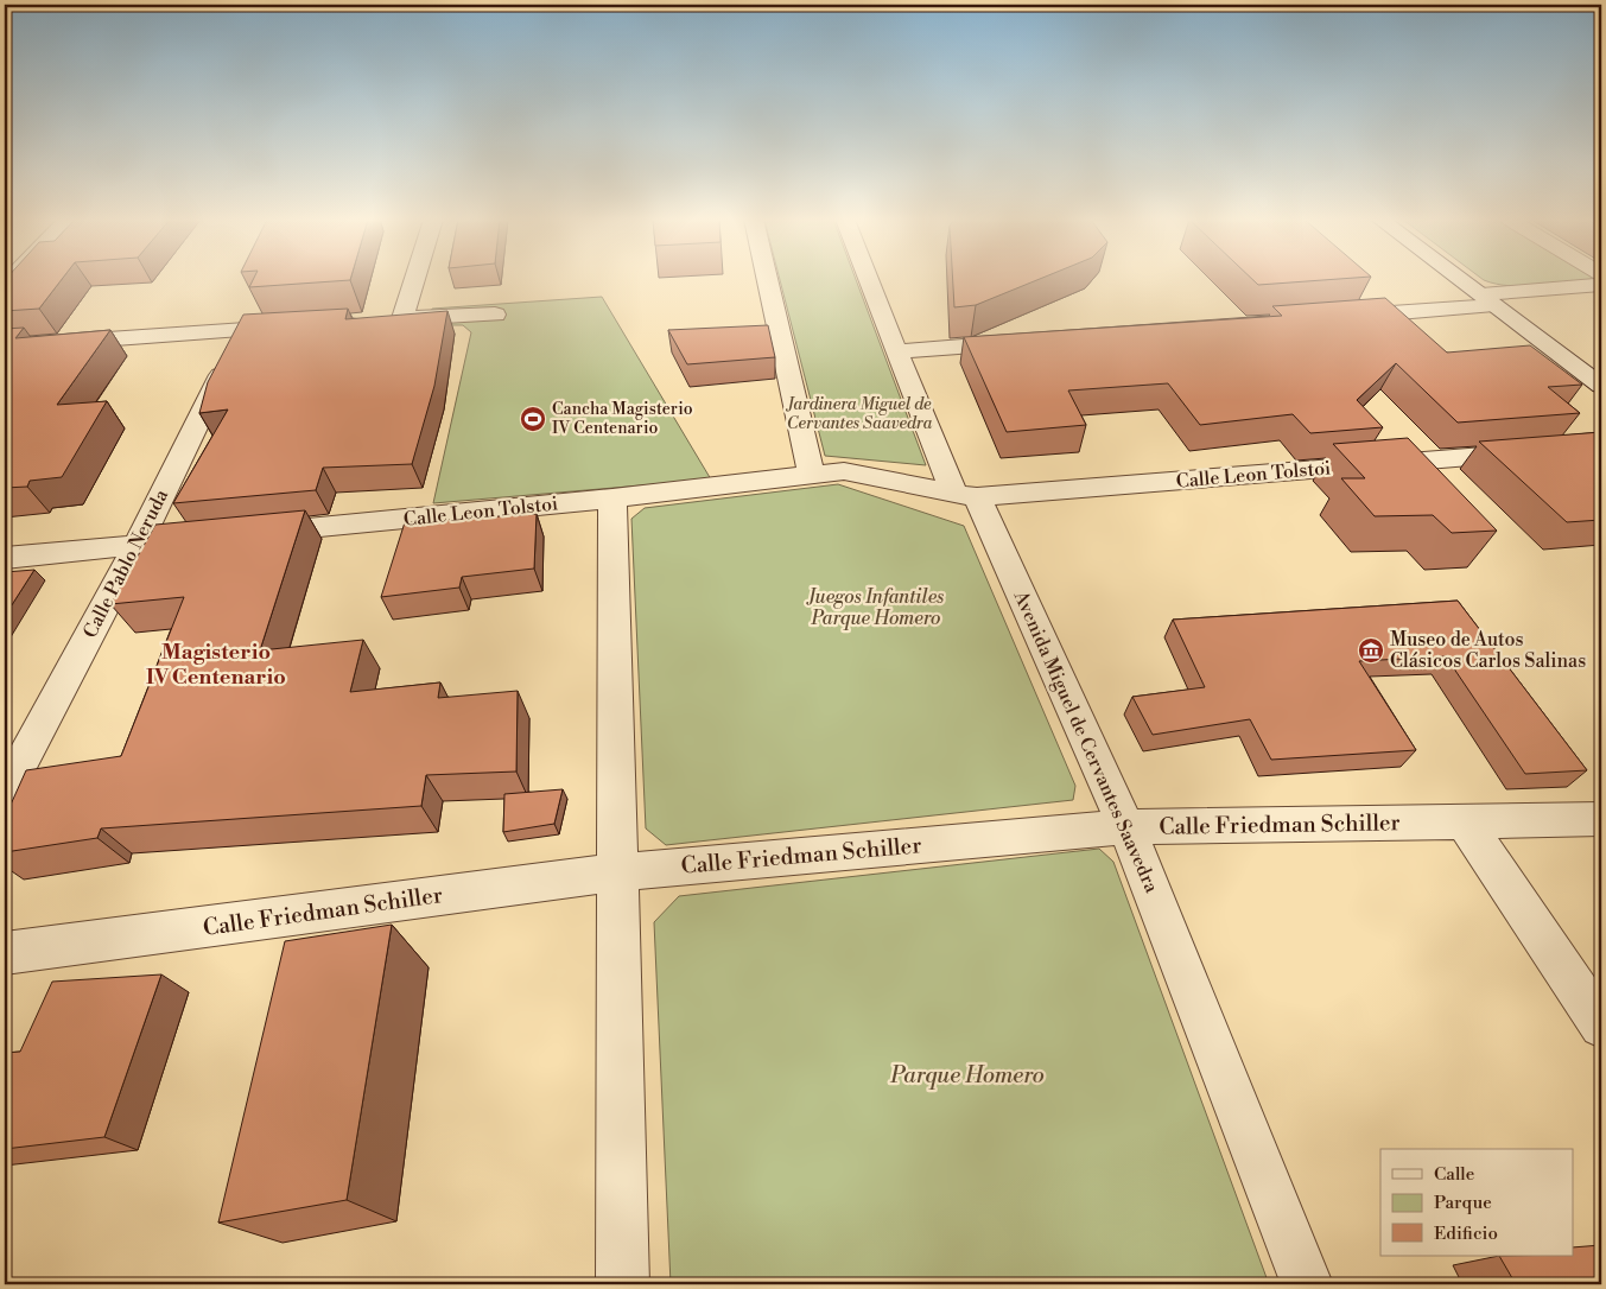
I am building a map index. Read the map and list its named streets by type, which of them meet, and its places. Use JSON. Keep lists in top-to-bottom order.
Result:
{
  "streets": {
    "street": [
      "Calle Leon Tolstoi",
      "Calle Pablo Neruda",
      "Avenida Miguel de Cervantes Saavedra",
      "Calle Friedman Schiller"
    ]
  },
  "crossings": [
    ["Calle Leon Tolstoi", "Calle Pablo Neruda"],
    ["Calle Leon Tolstoi", "Avenida Miguel de Cervantes Saavedra"],
    ["Avenida Miguel de Cervantes Saavedra", "Calle Friedman Schiller"]
  ],
  "districts": ["Magisterio IV Centenario"],
  "parks": ["Jardinera Miguel de Cervantes Saavedra", "Juegos Infantiles Parque Homero", "Parque Homero"],
  "places": {
    "sports": ["Cancha Magisterio IV Centenario"],
    "museum": ["Museo de Autos Clásicos Carlos Salinas"]
  },
  "legend": ["Calle", "Parque", "Edificio"]
}
